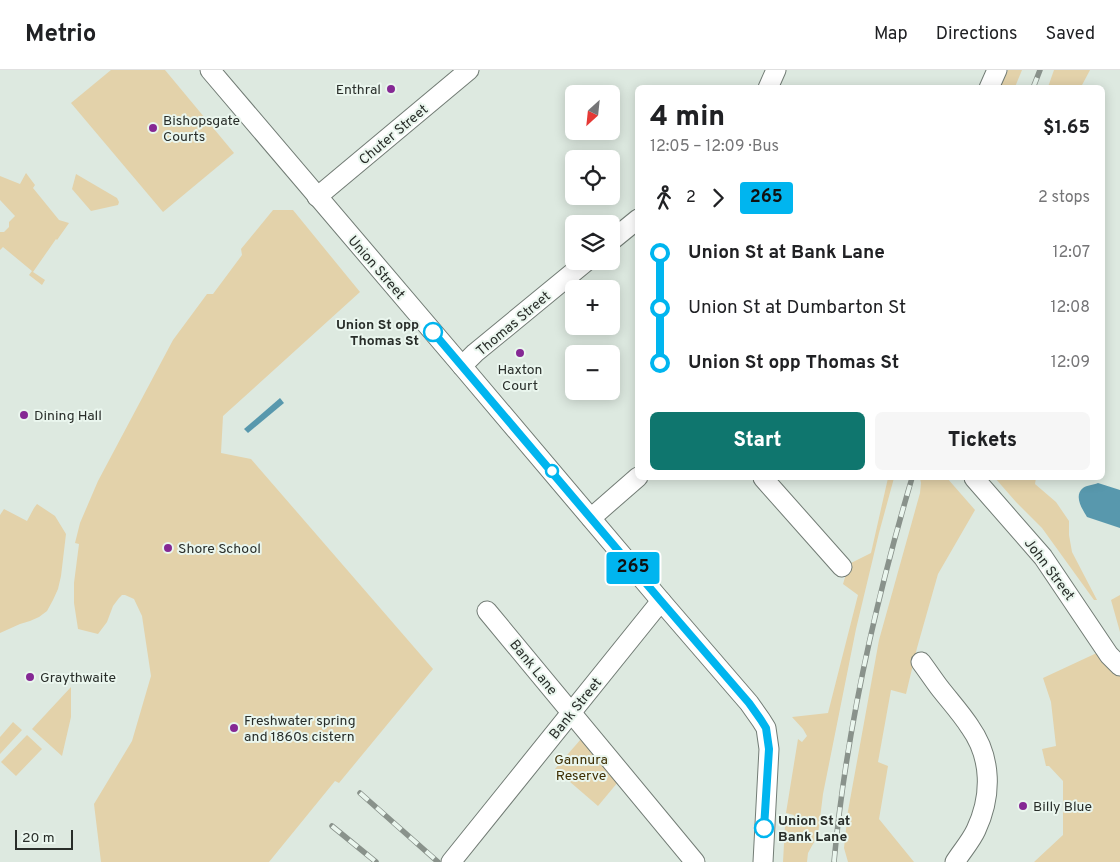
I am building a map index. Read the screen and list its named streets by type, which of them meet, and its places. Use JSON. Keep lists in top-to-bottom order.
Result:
{
  "streets": {
    "street": [
      "Chuter Street",
      "Union Street",
      "Thomas Street",
      "John Street",
      "Bank Lane",
      "Bank Street"
    ]
  },
  "crossings": [
    ["Chuter Street", "Union Street"],
    ["Union Street", "Thomas Street"],
    ["Union Street", "Bank Street"],
    ["Bank Lane", "Bank Street"]
  ],
  "parks": ["Gannura Reserve"],
  "places": [
    "Enthral",
    "Bishopsgate Courts",
    "Union St opp Thomas St",
    "Haxton Court",
    "Dining Hall",
    "Shore School",
    "Graythwaite",
    "Freshwater spring and 1860s cistern",
    "Billy Blue",
    "Union St at Bank Lane"
  ],
  "lines": ["bus line 265"],
  "scale_bar": "20 m",
  "north": "bottom left",
  "page": {
    "header": "Metrio",
    "nav": ["Map", "Directions", "Saved"],
    "on_map": "265",
    "map_buttons": ["+", "−"],
    "heading": ["4 min", "12:05 – 12:09 · Bus", "$1.65"],
    "legs": ["2", "265", "2 stops"],
    "list": [
      {
        "name": "Union St at Bank Lane",
        "value": "12:07"
      },
      {
        "name": "Union St at Dumbarton St",
        "value": "12:08"
      },
      {
        "name": "Union St opp Thomas St",
        "value": "12:09"
      }
    ],
    "buttons": ["Start", "Tickets"],
    "scale": "20 m"
  }
}
